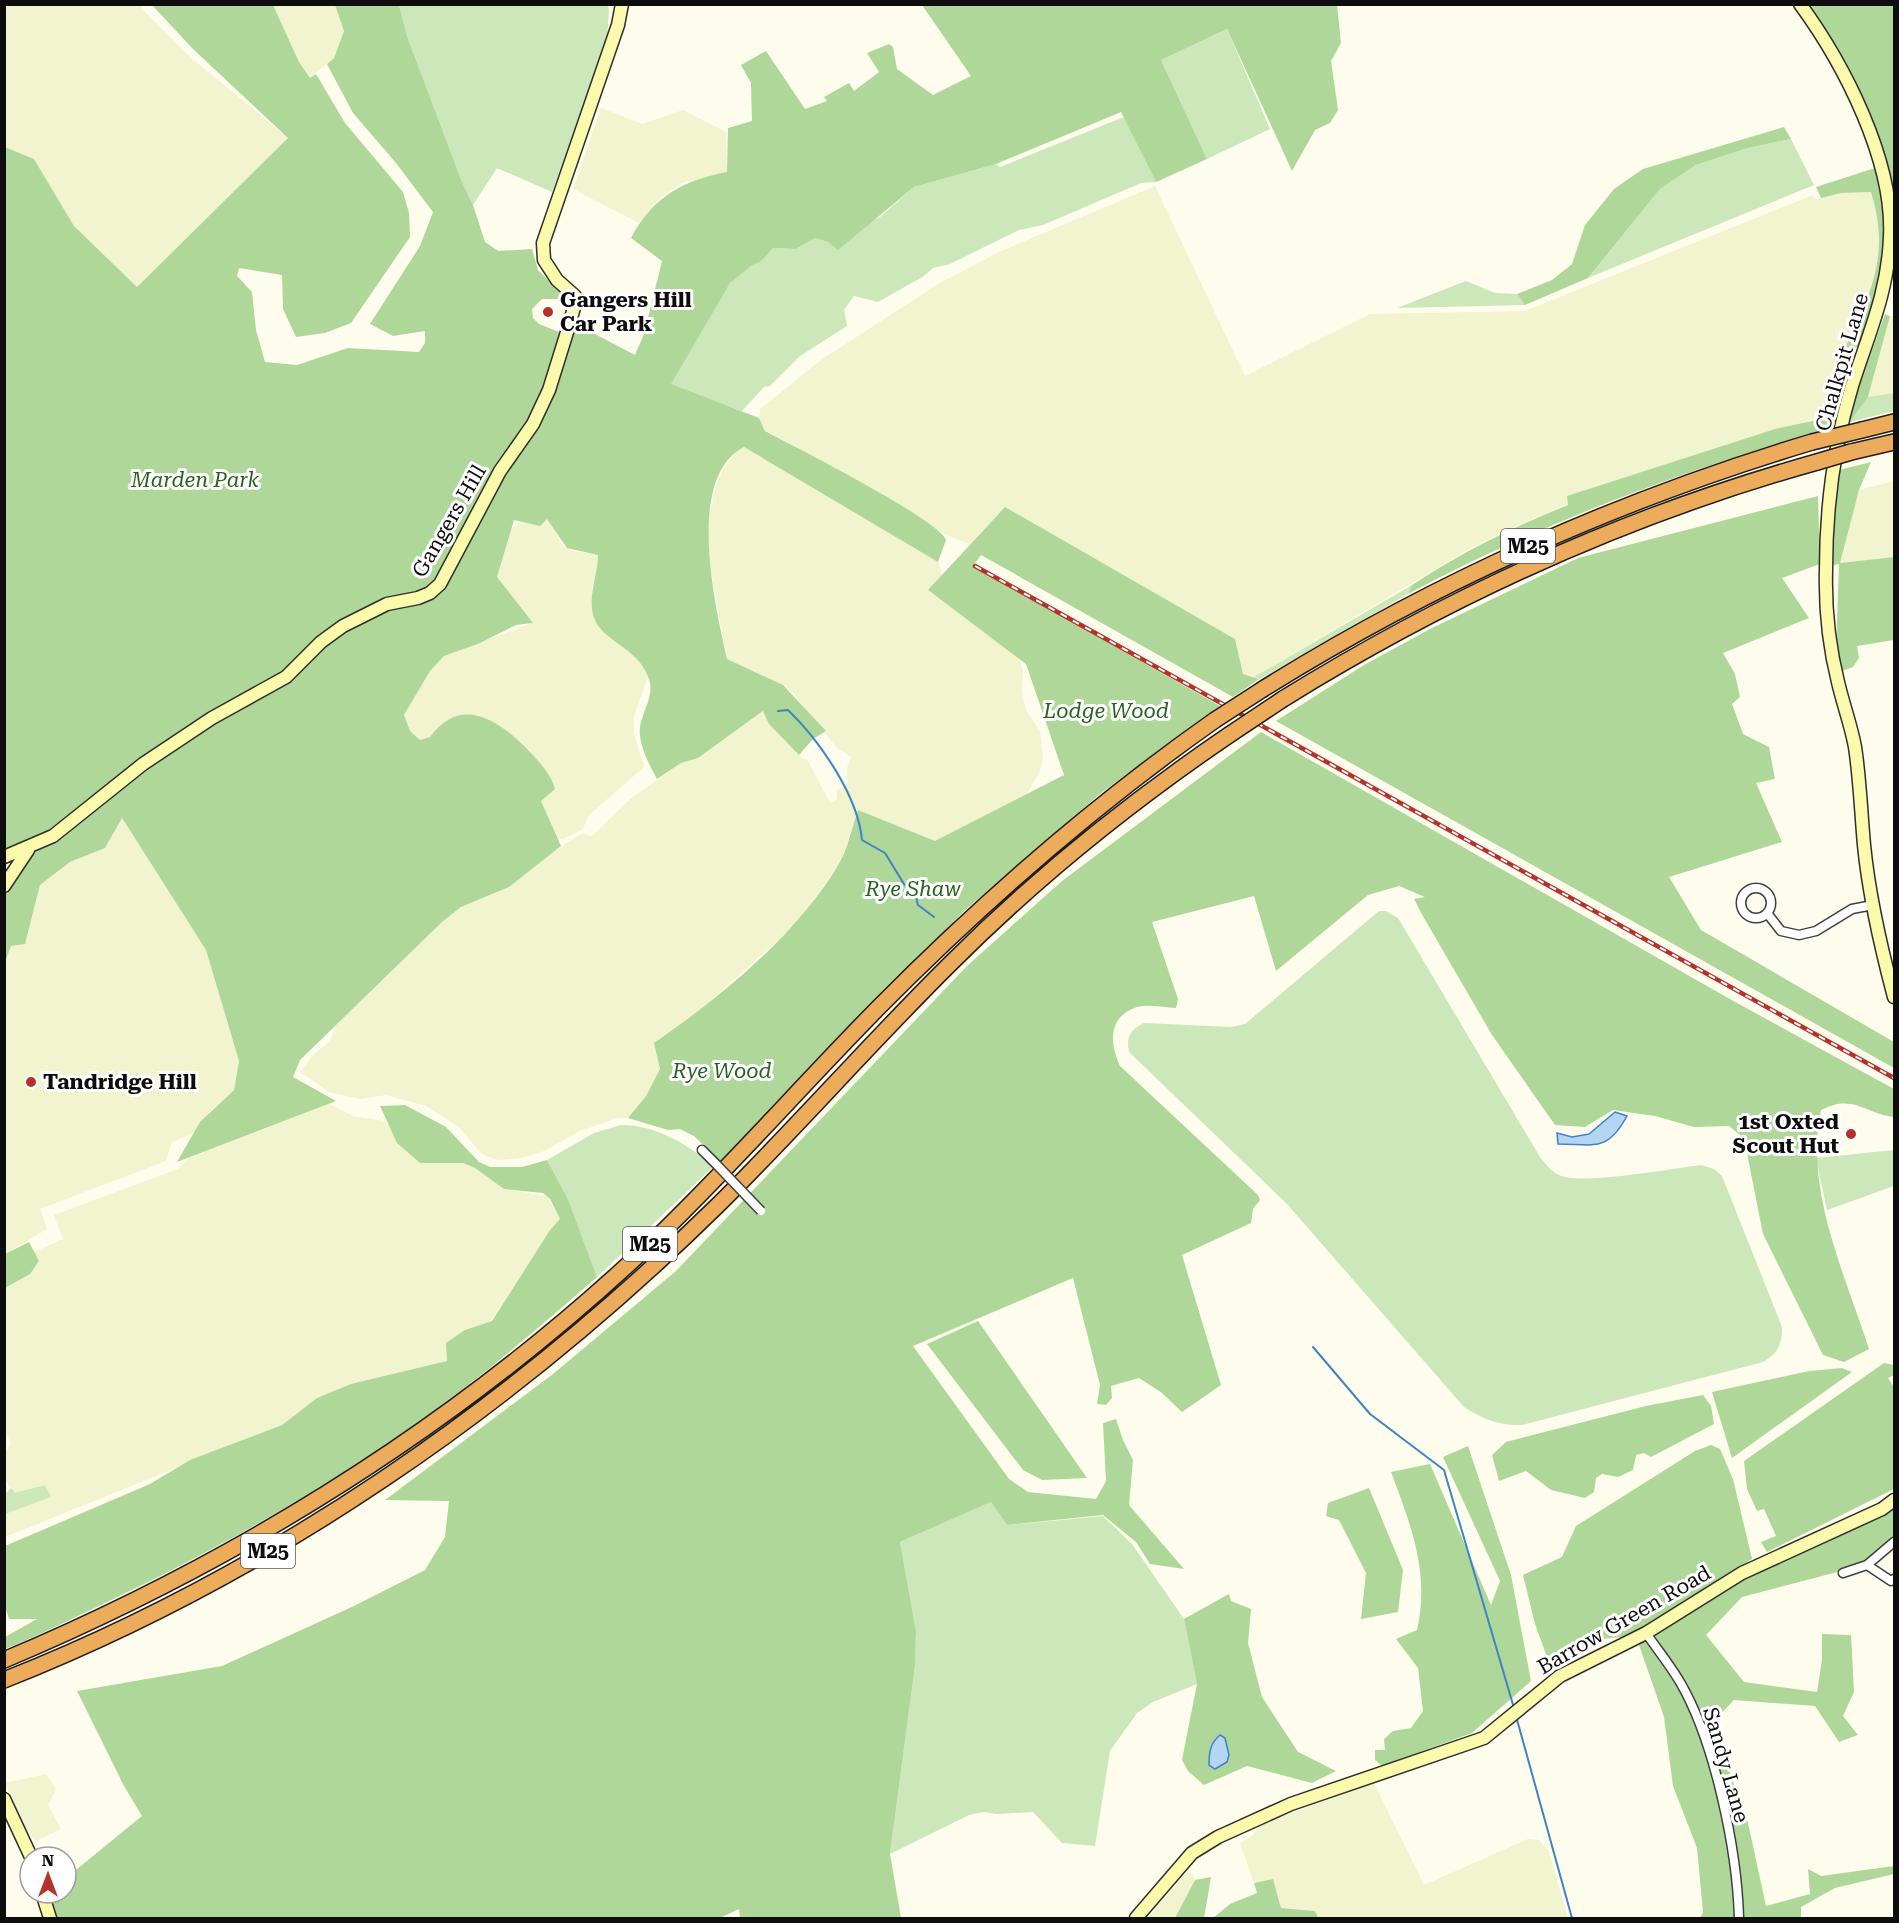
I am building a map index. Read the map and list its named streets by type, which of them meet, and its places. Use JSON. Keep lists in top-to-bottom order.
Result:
{
  "streets": {
    "highway": ["M25"],
    "street": [
      "Chalkpit Lane",
      "Gangers Hill",
      "Barrow Green Road",
      "Sandy Lane"
    ]
  },
  "crossings": [
    ["Barrow Green Road", "Sandy Lane"]
  ],
  "parks": [
    "Marden Park",
    "Lodge Wood",
    "Rye Shaw",
    "Rye Wood"
  ],
  "places": ["Gangers Hill Car Park", "Tandridge Hill", "1st Oxted Scout Hut"],
  "north": "top"
}
